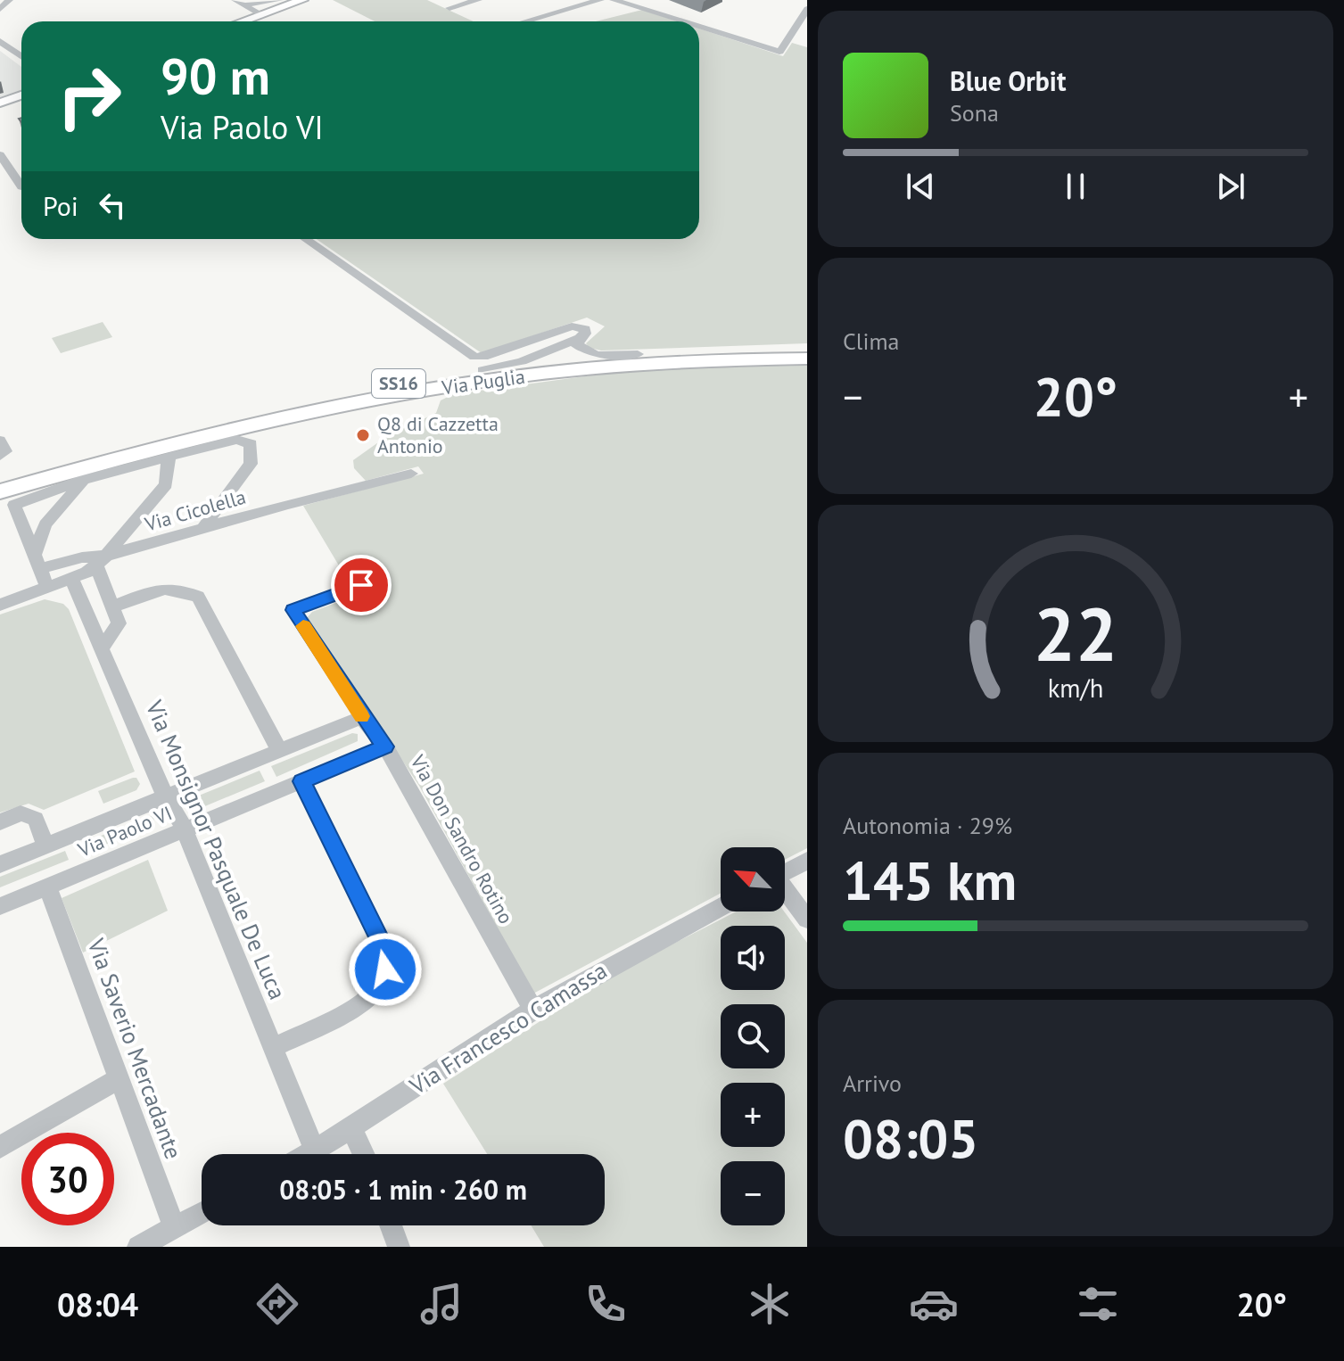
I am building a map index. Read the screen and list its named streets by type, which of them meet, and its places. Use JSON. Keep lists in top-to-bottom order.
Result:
{
  "streets": {
    "highway": ["Via Puglia", "SS16"],
    "street": [
      "Via Cicolella",
      "Via Paolo VI",
      "Via Don Sandro Rotino",
      "Via Monsignor Pasquale De Luca",
      "Via Francesco Camassa",
      "Via Saverio Mercadante"
    ]
  },
  "crossings": [
    ["Via Cicolella", "Via Monsignor Pasquale De Luca"],
    ["Via Paolo VI", "Via Don Sandro Rotino"],
    ["Via Paolo VI", "Via Monsignor Pasquale De Luca"],
    ["Via Paolo VI", "Via Saverio Mercadante"],
    ["Via Don Sandro Rotino", "Via Francesco Camassa"],
    ["Via Monsignor Pasquale De Luca", "Via Francesco Camassa"]
  ],
  "places": ["Q8 di Cazzetta Antonio"],
  "north": "top left",
  "page": {
    "turn": ["90 m", "Via Paolo VI"],
    "song": ["Blue Orbit", "Sona"],
    "then": "Poi",
    "tile": [
      "Clima",
      ["Autonomia · 29%", "145 km"],
      ["Arrivo", "08:05"]
    ],
    "heat": ["−", "20°", "+"],
    "map_buttons": ["+", "−"],
    "limit": "30",
    "trip": "08:05 · 1 min · 260 m",
    "tabs": ["08:04", "20°"],
    "gauge": ["22", "km/h"]
  }
}
